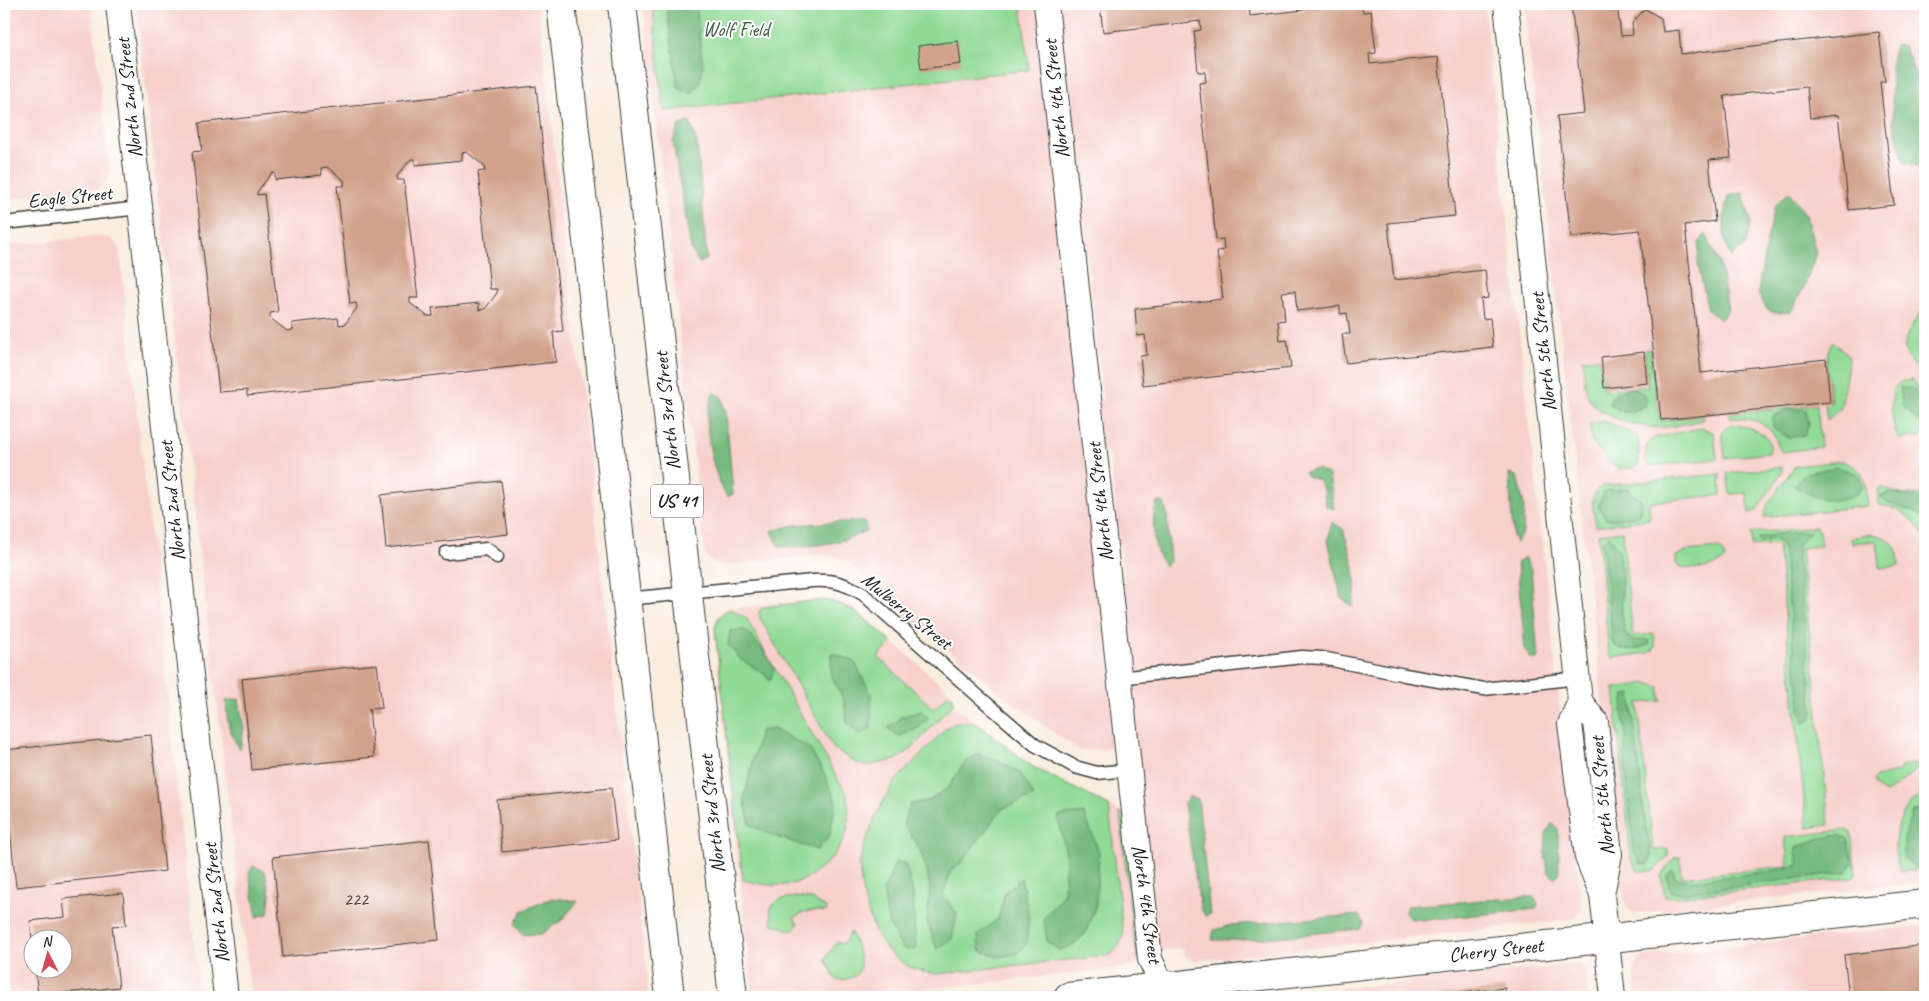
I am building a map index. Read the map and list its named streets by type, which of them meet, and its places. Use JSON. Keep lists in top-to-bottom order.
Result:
{
  "streets": {
    "main road": ["North 3rd Street", "US 41", "Cherry Street"],
    "street": ["North 2nd Street", "North 4th Street", "North 5th Street"],
    "lane": ["Eagle Street", "Mulberry Street"]
  },
  "crossings": [
    ["North 2nd Street", "Eagle Street"],
    ["North 4th Street", "Mulberry Street"],
    ["North 4th Street", "Cherry Street"],
    ["North 5th Street", "Cherry Street"],
    ["North 3rd Street", "Mulberry Street"]
  ],
  "parks": ["Wolf Field"],
  "house_numbers": ["222"],
  "north": "top"
}
